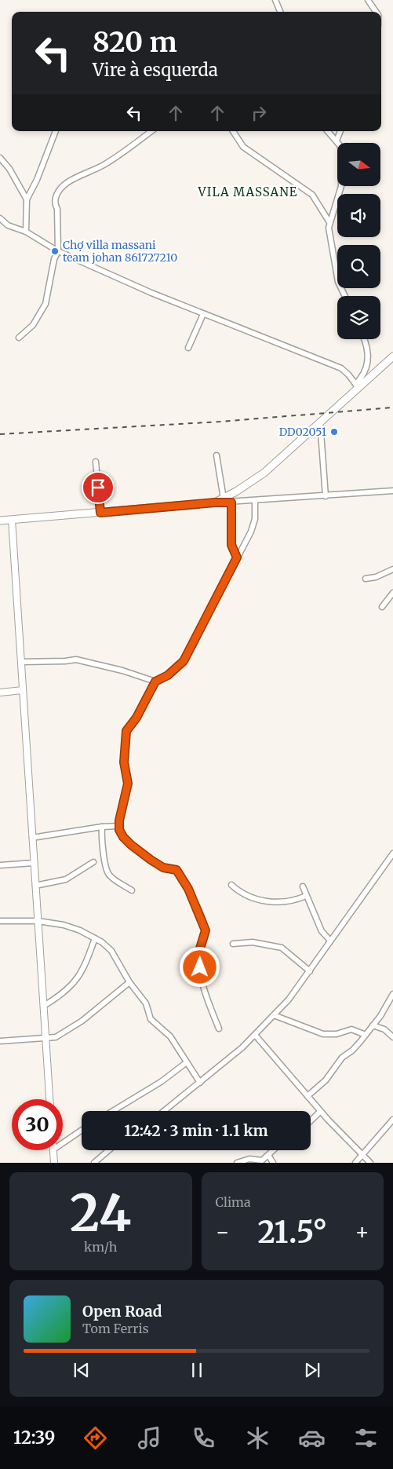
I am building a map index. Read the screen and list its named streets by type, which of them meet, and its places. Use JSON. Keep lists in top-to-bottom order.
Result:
{
  "districts": ["VILA MASSANE"],
  "places": ["Chợ villa massani team johan 861727210", "DD02051"],
  "north": "right",
  "page": {
    "turn": ["820 m", "Vire à esquerda"],
    "limit": "30",
    "trip": "12:42 · 3 min · 1.1 km",
    "tile": [
      ["24", "km/h"],
      "Clima"
    ],
    "heat": ["−", "21.5°", "+"],
    "song": ["Open Road", "Tom Ferris"],
    "tabs": "12:39"
  }
}
